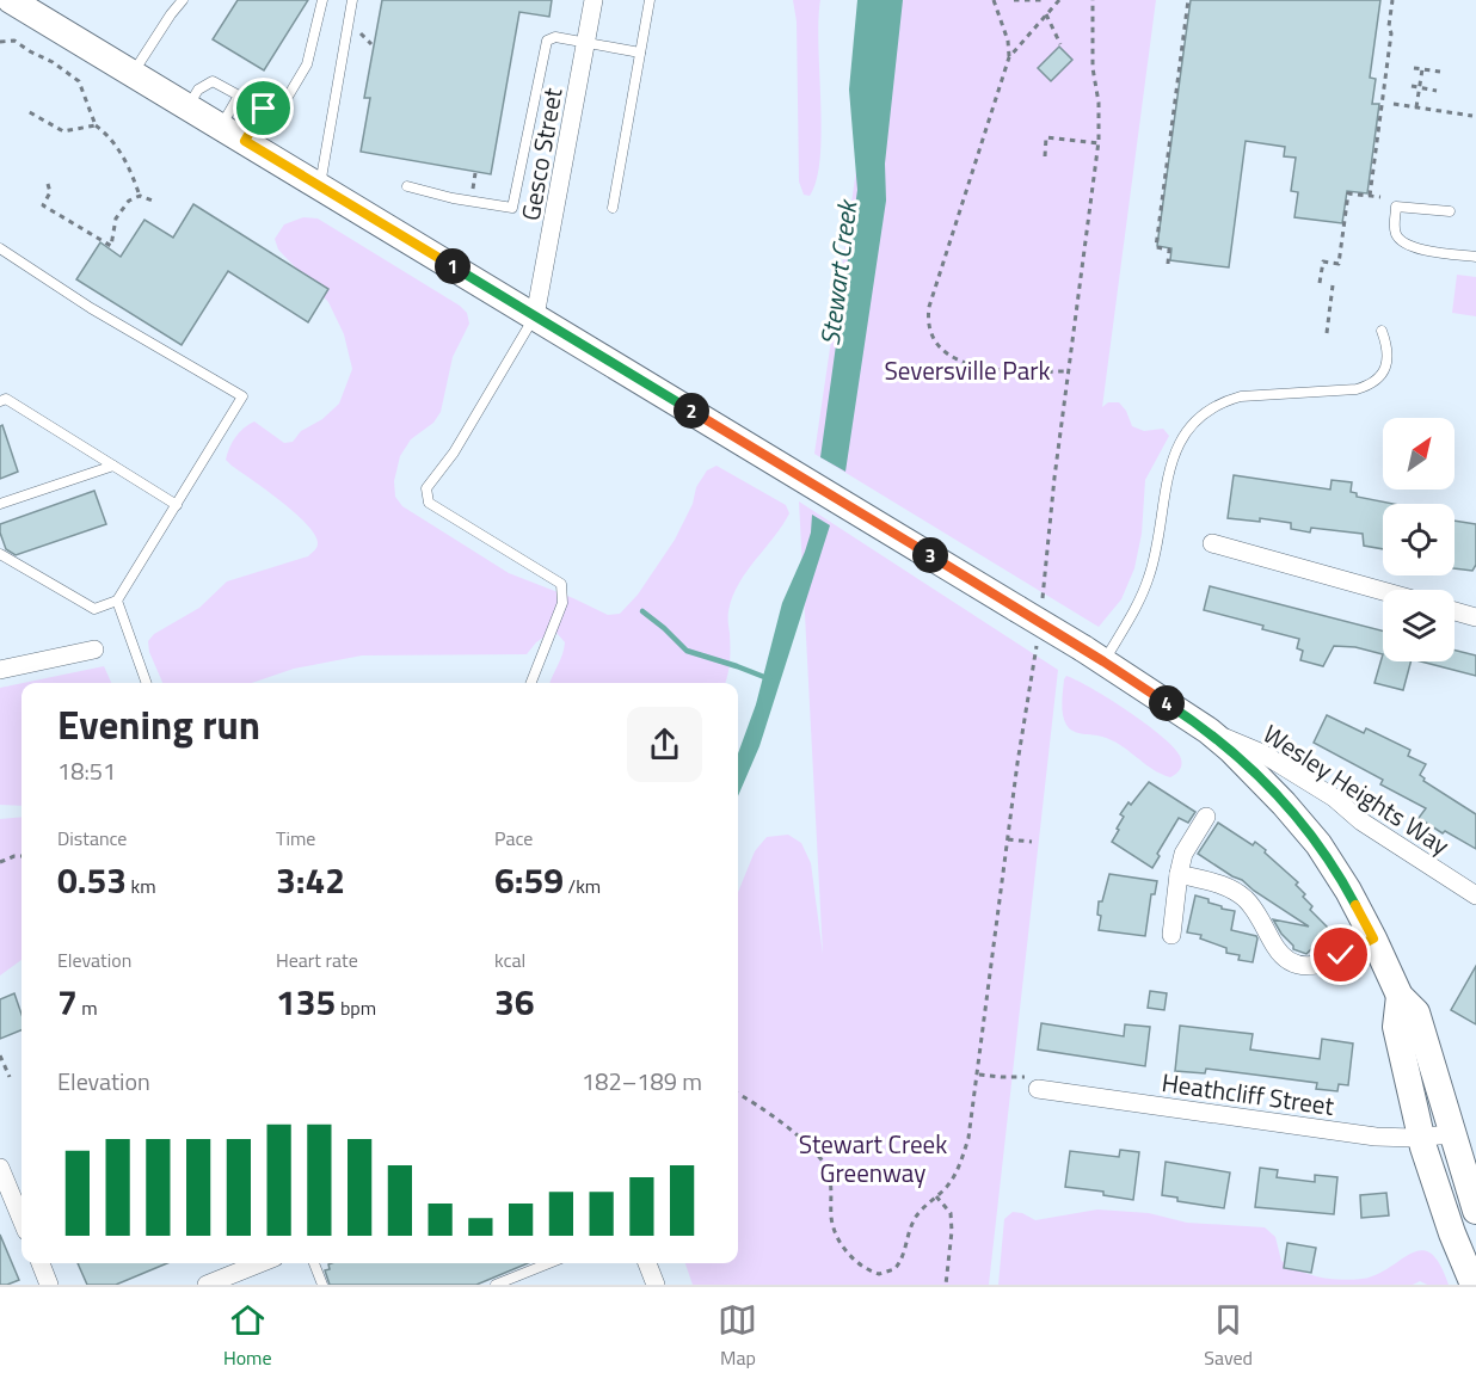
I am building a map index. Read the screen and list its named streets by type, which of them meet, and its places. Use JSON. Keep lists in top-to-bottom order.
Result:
{
  "streets": {
    "street": ["Gesco Street", "Wesley Heights Way", "Heathcliff Street"]
  },
  "water": ["Stewart Creek"],
  "parks": ["Seversville Park", "Stewart Creek Greenway"],
  "north": "top right",
  "page": {
    "pins": [
      "1",
      "2",
      "3",
      "4"
    ],
    "heading": ["Evening run", "18:51"],
    "stats": [
      ["Distance", "0.53 km"],
      ["Time", "3:42"],
      ["Pace", "6:59 /km"],
      ["Elevation", "7 m"],
      ["Heart rate", "135 bpm"],
      ["kcal", "36"]
    ],
    "chart": ["Elevation", "182–189 m"],
    "tabs": ["Home", "Map", "Saved"]
  }
}
